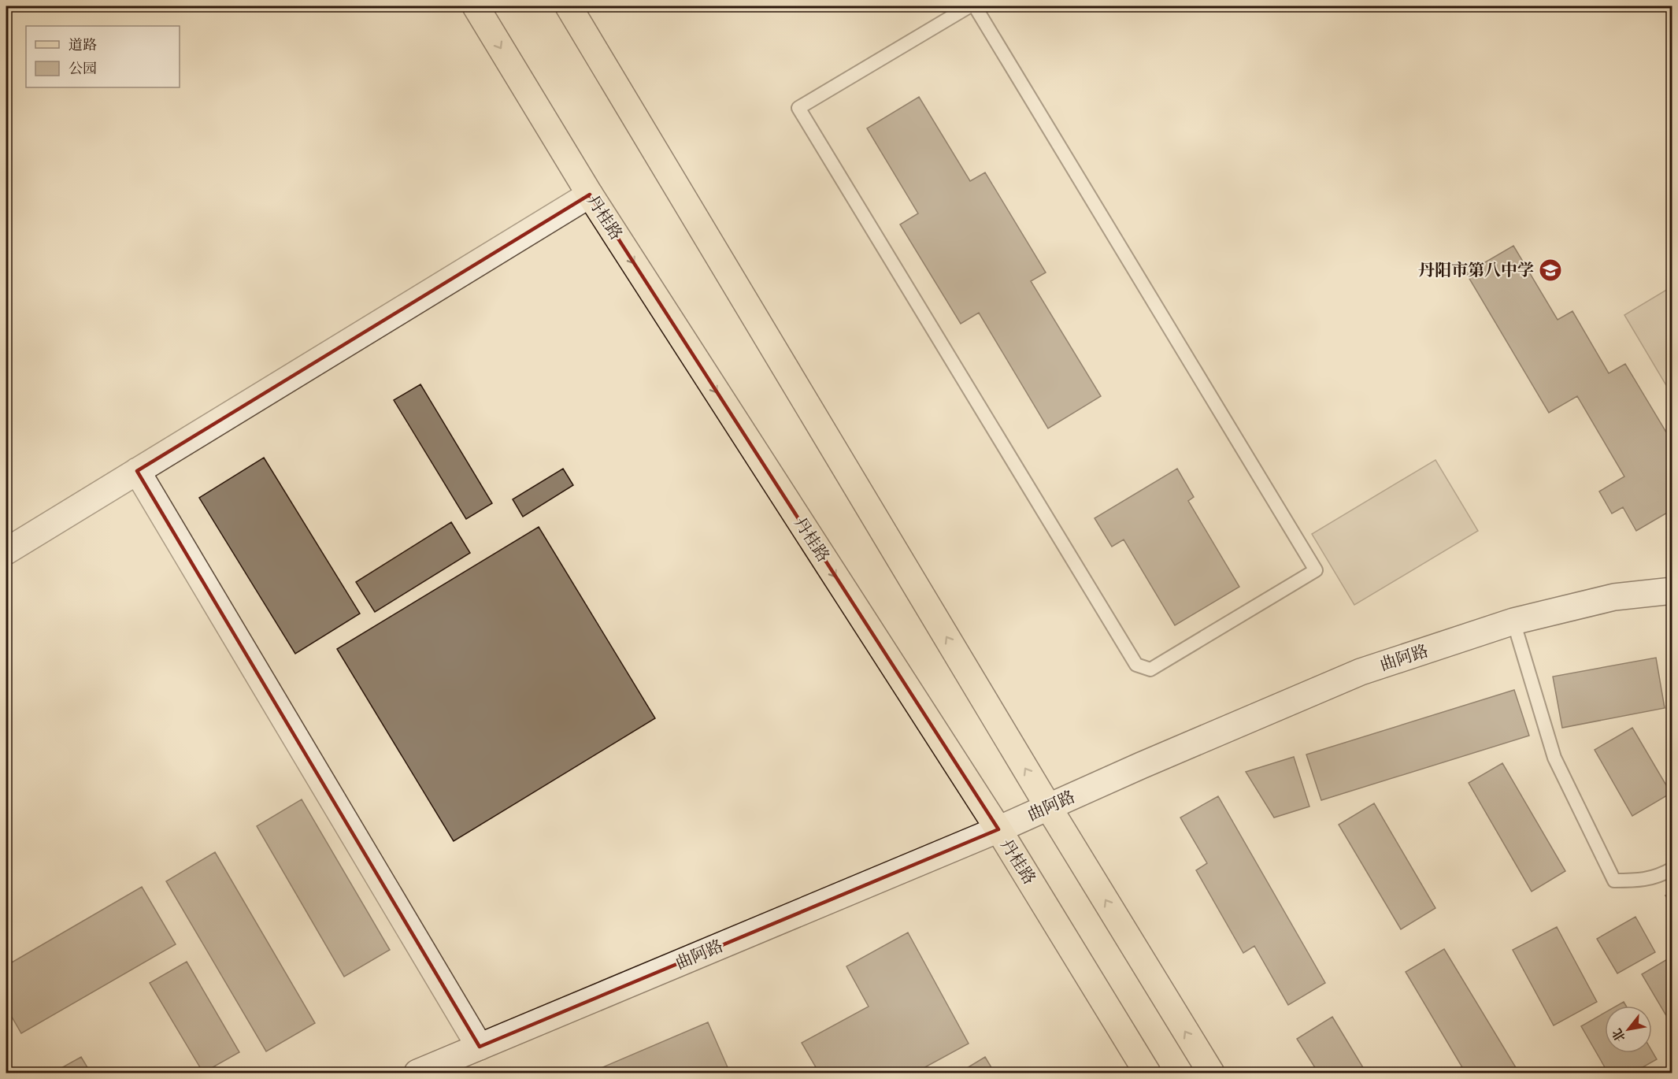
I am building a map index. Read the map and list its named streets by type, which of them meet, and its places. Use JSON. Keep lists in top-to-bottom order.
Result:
{
  "streets": {
    "main road": ["丹桂路"],
    "street": ["曲阿路"]
  },
  "crossings": [
    ["丹桂路", "曲阿路"]
  ],
  "places": {
    "school or university": ["丹阳市第八中学"]
  },
  "legend": ["道路", "公园"],
  "north": "bottom left"
}
